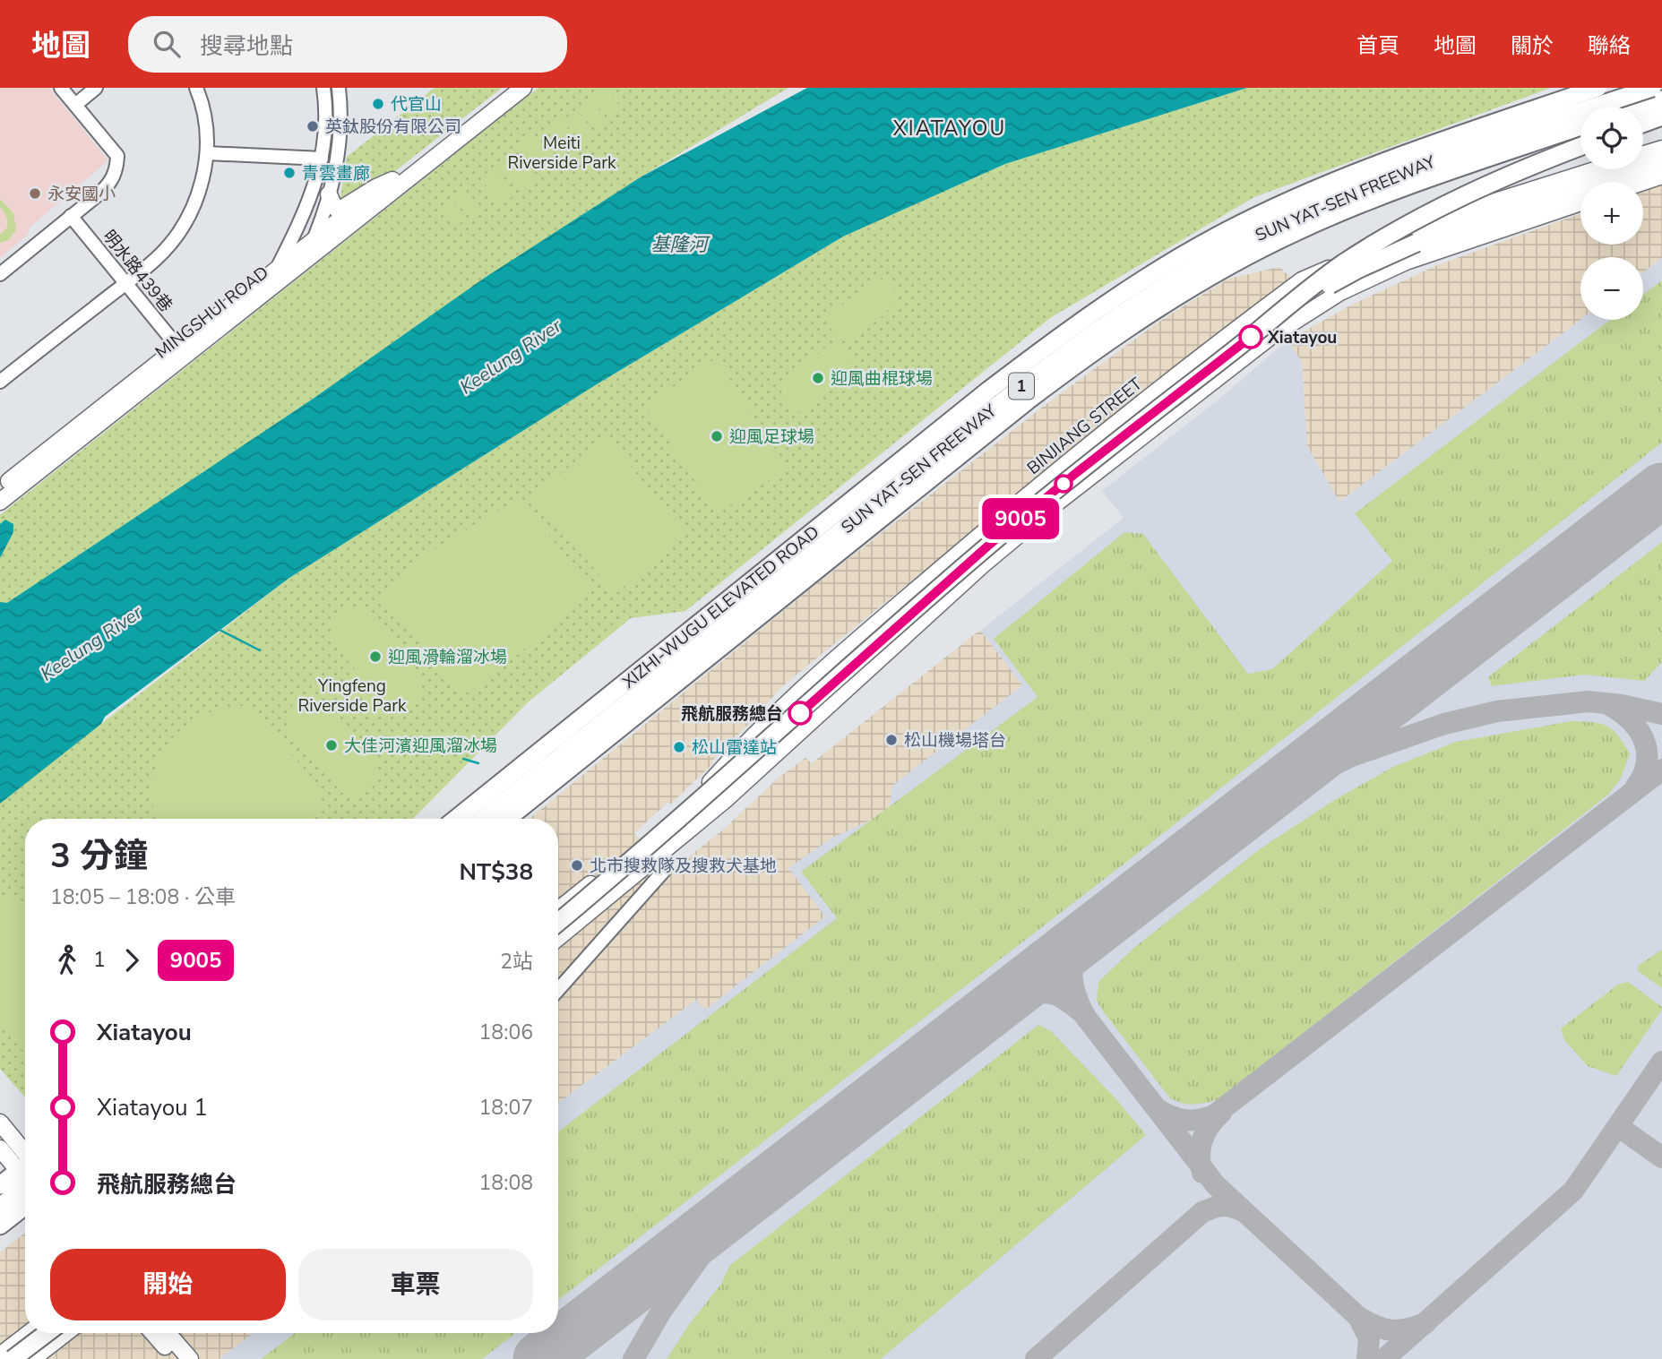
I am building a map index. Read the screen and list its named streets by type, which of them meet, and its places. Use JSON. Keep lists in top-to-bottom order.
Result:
{
  "streets": {
    "highway": ["SUN YAT-SEN FREEWAY", "1", "XIZHI-WUGU ELEVATED ROAD"],
    "main road": ["MINGSHUI ROAD", "BINJIANG STREET"],
    "street": ["明水路439巷"]
  },
  "crossings": [
    ["明水路439巷", "MINGSHUI ROAD"]
  ],
  "districts": ["XIATAYOU"],
  "water": ["基隆河", "Keelung River"],
  "parks": ["Meiti Riverside Park", "Yingfeng Riverside Park"],
  "places": [
    "代官山",
    "英鈦股份有限公司",
    "青雲畫廊",
    "永安國小",
    "Xiatayou",
    "迎風曲棍球場",
    "迎風足球場",
    "迎風滑輪溜冰場",
    "飛航服務總台",
    "松山機場塔台",
    "大佳河濱迎風溜冰場",
    "松山雷達站",
    "北市搜救隊及搜救犬基地"
  ],
  "lines": ["bus line 9005"],
  "page": {
    "header": "地圖",
    "search": "搜尋地點",
    "nav": [
      "首頁",
      "地圖",
      "關於",
      "聯絡"
    ],
    "on_map": "9005",
    "map_buttons": ["+", "−"],
    "heading": ["3 分鐘", "18:05 – 18:08 · 公車", "NT$38"],
    "legs": ["1", "9005", "2站"],
    "list": [
      {
        "name": "Xiatayou",
        "value": "18:06"
      },
      {
        "name": "Xiatayou 1",
        "value": "18:07"
      },
      {
        "name": "飛航服務總台",
        "value": "18:08"
      }
    ],
    "buttons": ["開始", "車票"]
  }
}
